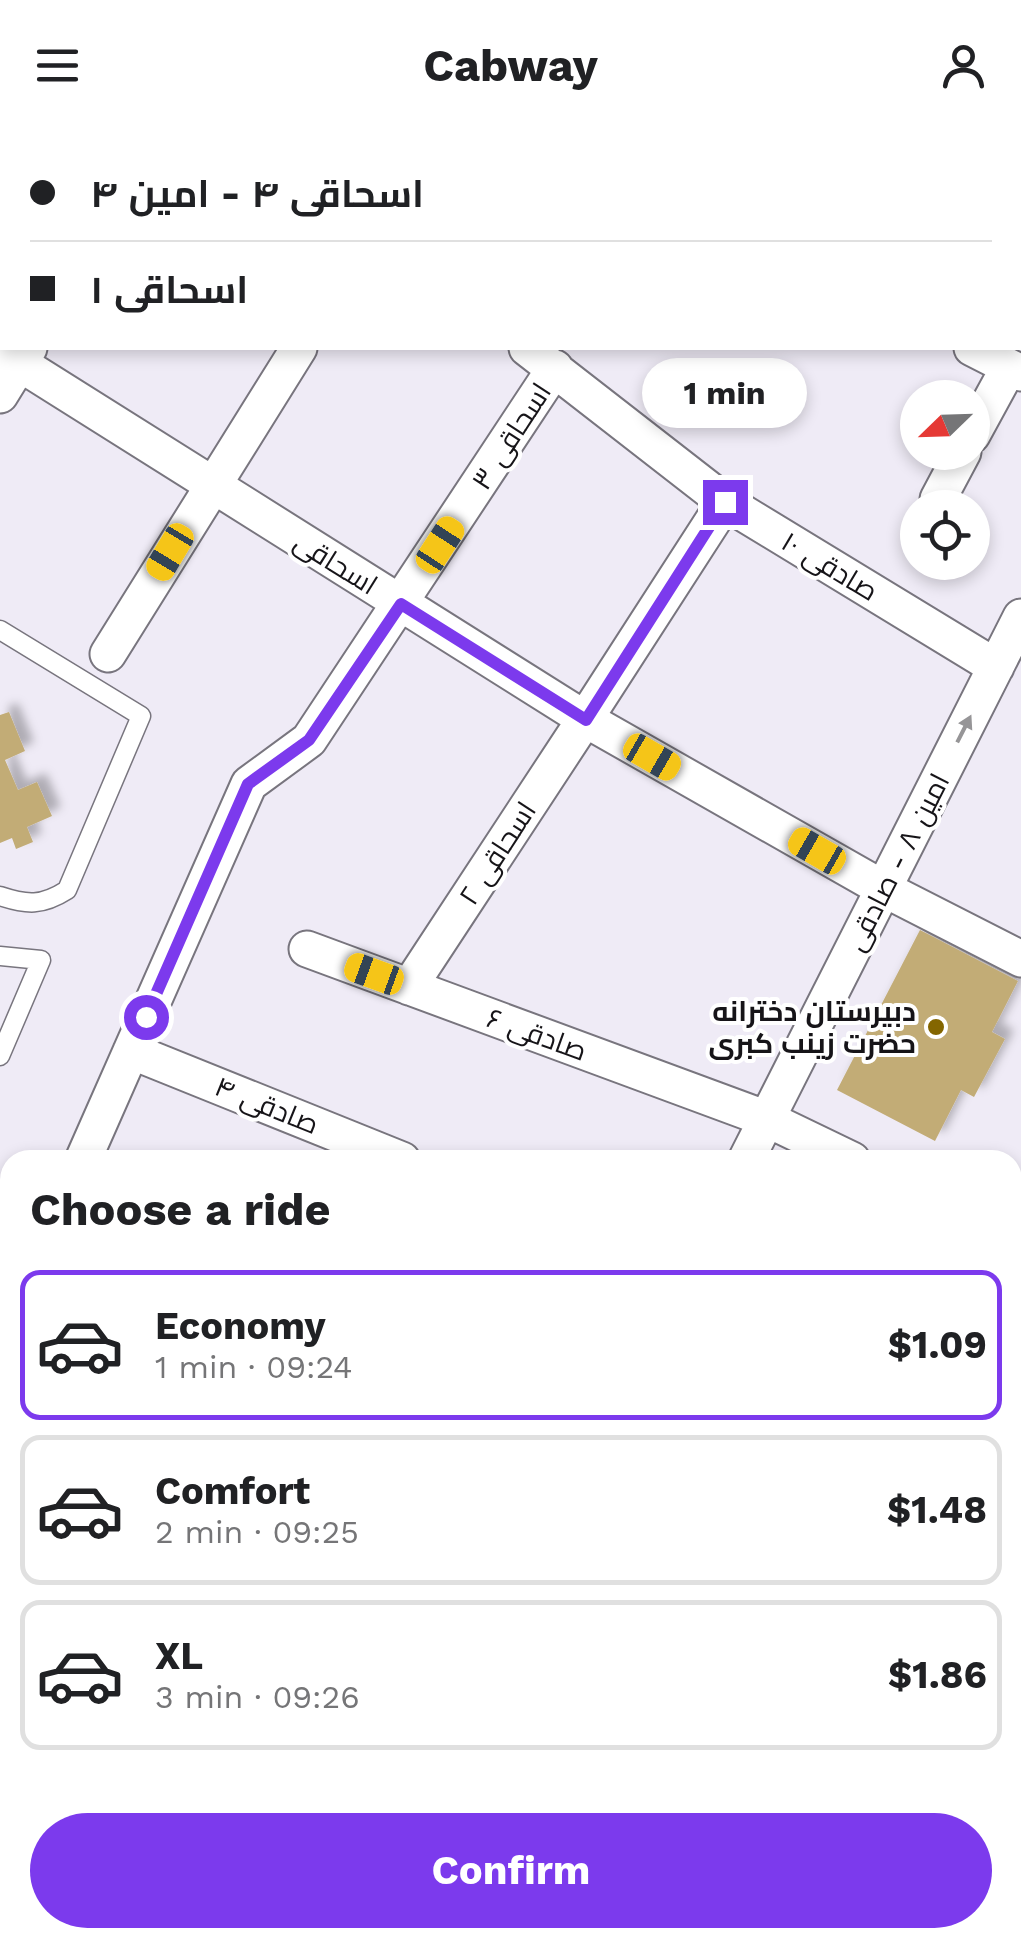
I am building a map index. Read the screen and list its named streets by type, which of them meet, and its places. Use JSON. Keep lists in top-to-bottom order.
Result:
{
  "streets": {
    "street": [
      "اسحاقی ۳",
      "اسحاقی",
      "صادقی ۱۰",
      "اسحاقی ۲",
      "امین ۸ - صادقی",
      "صادقی ۶",
      "صادقی ۴"
    ]
  },
  "crossings": [
    ["اسحاقی ۳", "اسحاقی"],
    ["اسحاقی ۳", "صادقی ۱۰"],
    ["اسحاقی ۳", "صادقی ۴"],
    ["اسحاقی", "اسحاقی ۲"],
    ["اسحاقی", "امین ۸ - صادقی"],
    ["صادقی ۱۰", "اسحاقی ۲"],
    ["صادقی ۱۰", "امین ۸ - صادقی"],
    ["اسحاقی ۲", "صادقی ۶"],
    ["امین ۸ - صادقی", "صادقی ۶"]
  ],
  "one_way": ["امین ۸ - صادقی"],
  "places": ["دبیرستان دخترانه حضرت زینب کبری"],
  "north": "bottom left",
  "page": {
    "header": "Cabway",
    "banner": ["اسحاقی ۴ - امین ۴", "اسحاقی ۱"],
    "bubble": "1 min",
    "heading": "Choose a ride",
    "list": [
      {
        "name": "Economy",
        "note": "1 min · 09:24",
        "value": "$1.09"
      },
      {
        "name": "Comfort",
        "note": "2 min · 09:25",
        "value": "$1.48"
      },
      {
        "name": "XL",
        "note": "3 min · 09:26",
        "value": "$1.86"
      }
    ],
    "buttons": "Confirm"
  }
}
